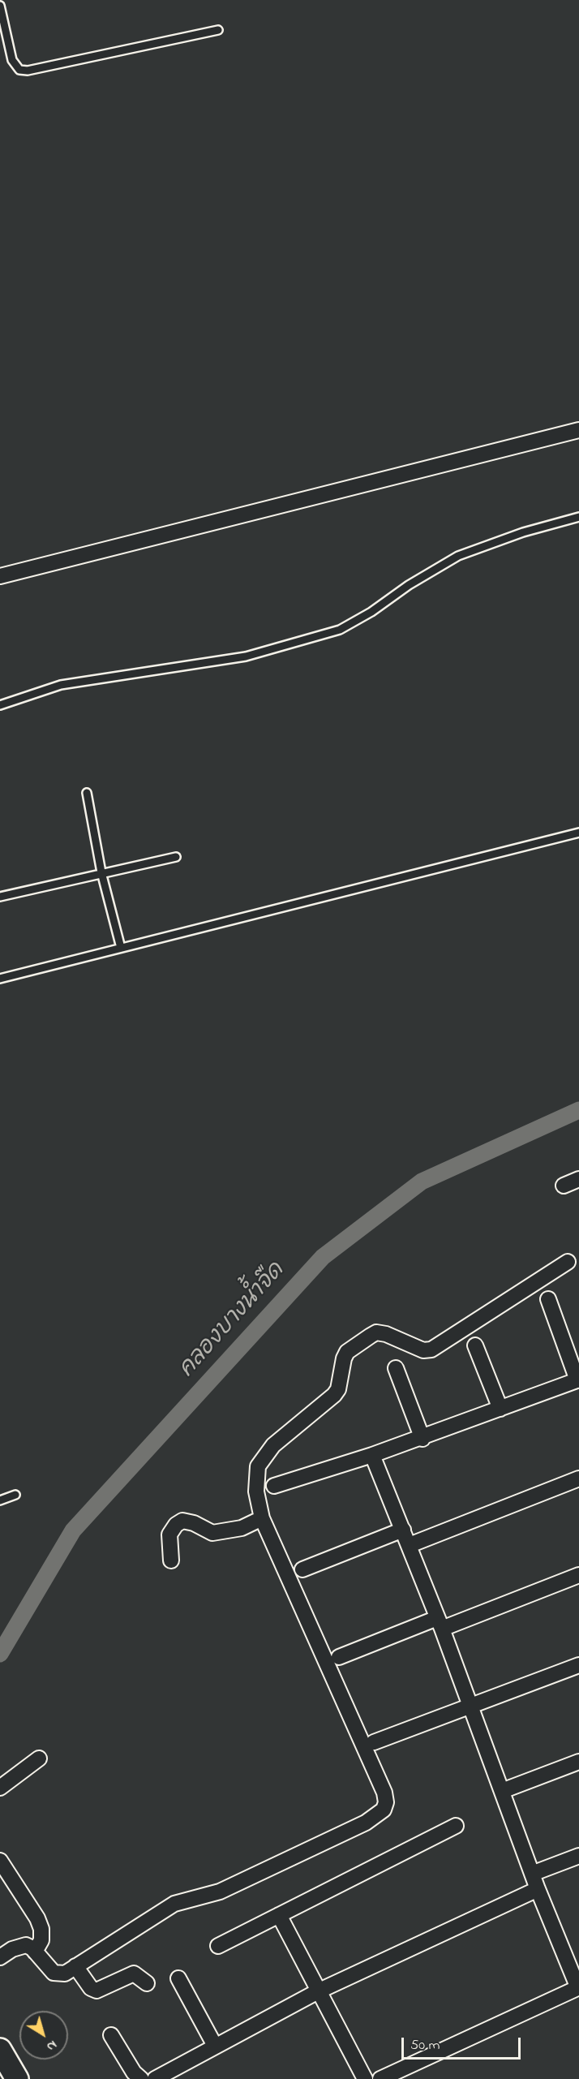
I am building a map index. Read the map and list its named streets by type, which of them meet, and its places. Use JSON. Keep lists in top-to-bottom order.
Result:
{
  "water": ["คลองบางน้ำจืด"],
  "scale_bar": "50 m",
  "north": "bottom right"
}
